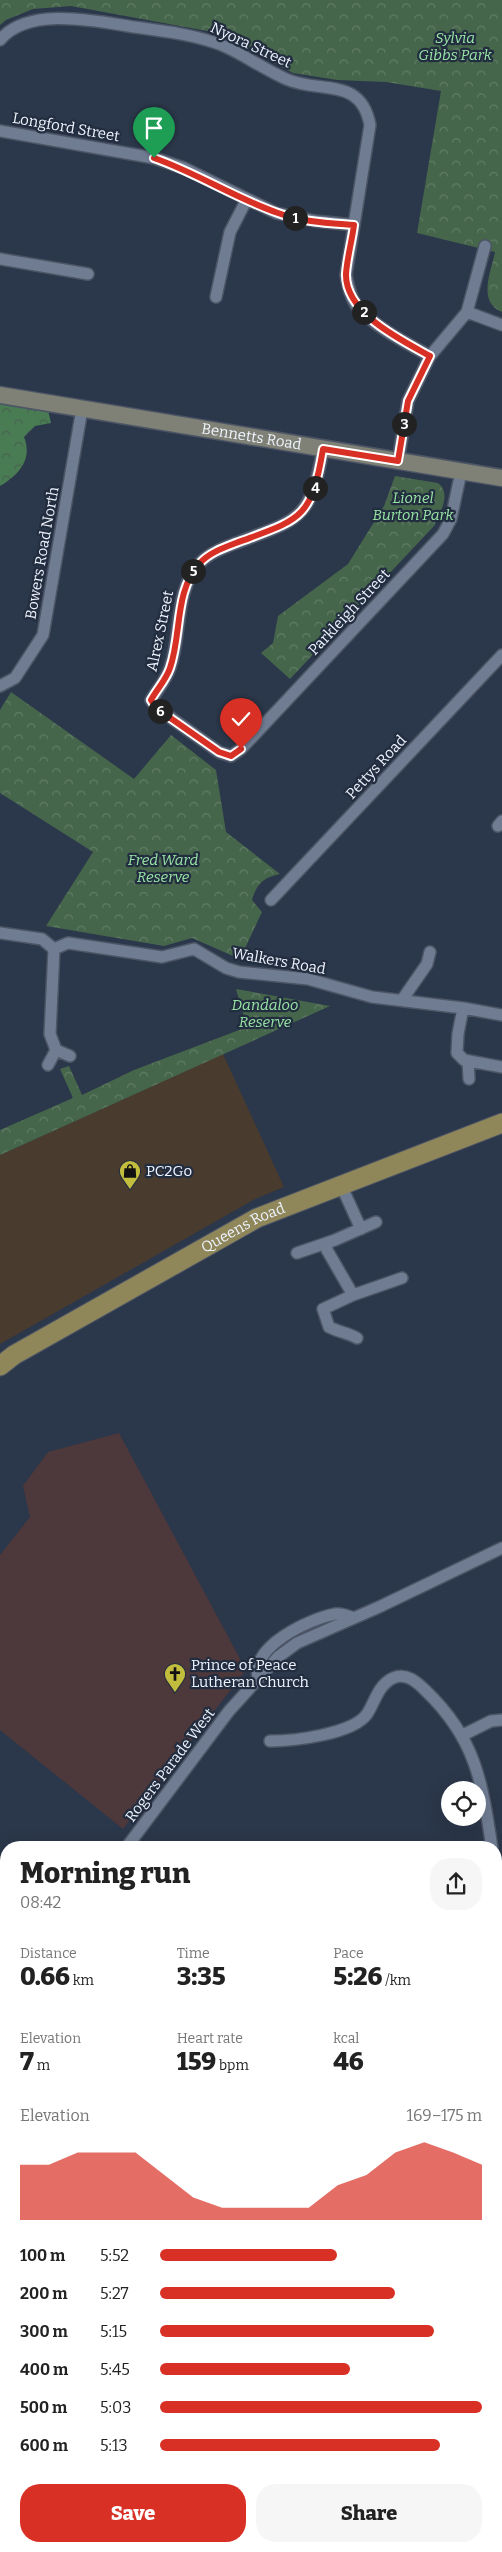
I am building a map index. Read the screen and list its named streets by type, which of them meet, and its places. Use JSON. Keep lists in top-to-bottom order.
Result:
{
  "streets": {
    "main road": ["Queens Road"],
    "street": [
      "Nyora Street",
      "Longford Street",
      "Bennetts Road",
      "Bowers Road North",
      "Parkleigh Street",
      "Alrex Street",
      "Pettys Road",
      "Walkers Road",
      "Rogers Parade West"
    ]
  },
  "crossings": [
    ["Nyora Street", "Longford Street"],
    ["Bennetts Road", "Bowers Road North"],
    ["Bennetts Road", "Parkleigh Street"],
    ["Bennetts Road", "Alrex Street"],
    ["Parkleigh Street", "Alrex Street"]
  ],
  "parks": [
    "Sylvia Gibbs Park",
    "Lionel Burton Park",
    "Fred Ward Reserve",
    "Dandaloo Reserve"
  ],
  "places": {
    "shop": ["PC2Go"],
    "church": ["Prince of Peace Lutheran Church"]
  },
  "page": {
    "pins": [
      "1",
      "2",
      "3",
      "4",
      "5",
      "6"
    ],
    "heading": ["Morning run", "08:42"],
    "stats": [
      ["Distance", "0.66 km"],
      ["Time", "3:35"],
      ["Pace", "5:26 /km"],
      ["Elevation", "7 m"],
      ["Heart rate", "159 bpm"],
      ["kcal", "46"]
    ],
    "chart": ["Elevation", "169–175 m"],
    "list": [
      {
        "name": "100 m",
        "note": "5:52"
      },
      {
        "name": "200 m",
        "note": "5:27"
      },
      {
        "name": "300 m",
        "note": "5:15"
      },
      {
        "name": "400 m",
        "note": "5:45"
      },
      {
        "name": "500 m",
        "note": "5:03"
      },
      {
        "name": "600 m",
        "note": "5:13"
      }
    ],
    "buttons": ["Save", "Share"]
  }
}
